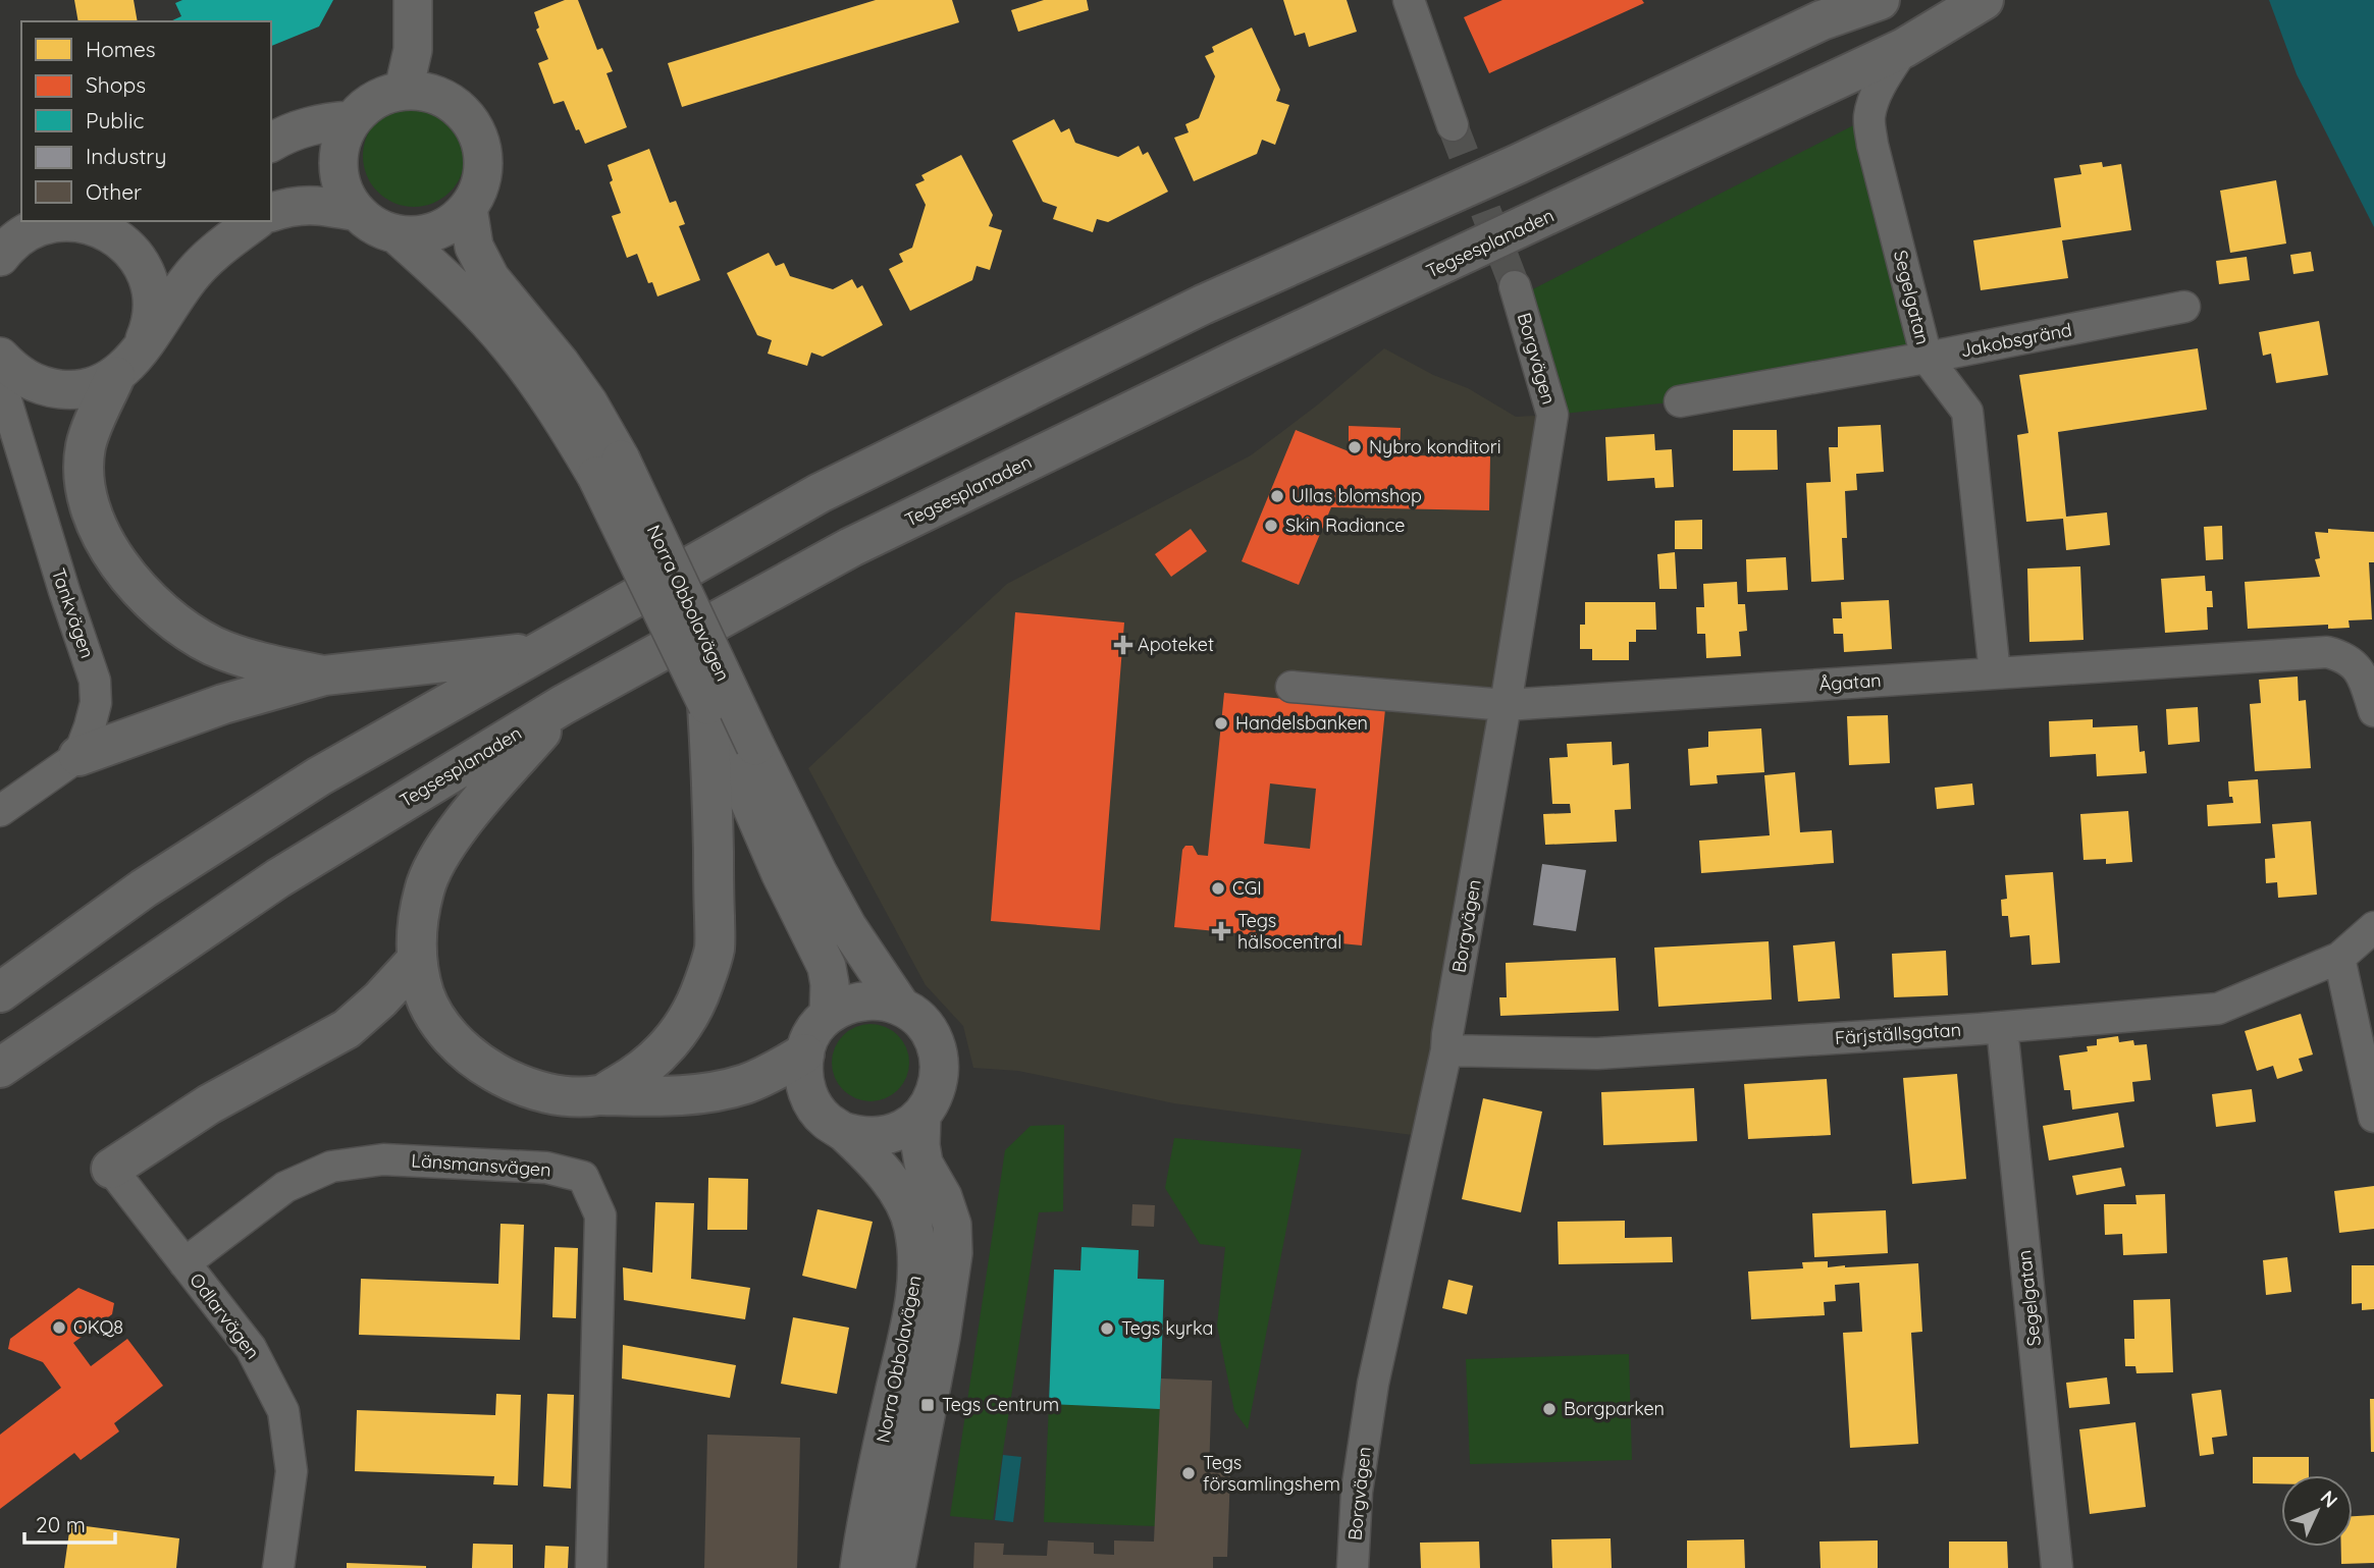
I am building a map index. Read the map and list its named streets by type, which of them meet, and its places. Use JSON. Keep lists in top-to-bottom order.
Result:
{
  "streets": {
    "main road": ["Tegsesplanaden"],
    "street": [
      "Segelgatan",
      "Jakobsgränd",
      "Borgvägen",
      "Norra Obbolavägen",
      "Tankvägen",
      "Ågatan",
      "Färjställsgatan",
      "Länsmansvägen",
      "Odlarvägen"
    ]
  },
  "crossings": [
    ["Tegsesplanaden", "Segelgatan"],
    ["Segelgatan", "Jakobsgränd"],
    ["Segelgatan", "Ågatan"],
    ["Segelgatan", "Färjställsgatan"],
    ["Borgvägen", "Ågatan"],
    ["Borgvägen", "Färjställsgatan"],
    ["Länsmansvägen", "Odlarvägen"]
  ],
  "places": {
    "other": [
      "Nybro konditori",
      "Ullas blomshop",
      "Skin Radiance",
      "Handelsbanken",
      "CGI",
      "OKQ8",
      "Tegs kyrka",
      "Borgparken",
      "Tegs församlingshem"
    ],
    "health": ["Apoteket", "Tegs hälsocentral"],
    "transit": ["Tegs Centrum"]
  },
  "legend": [
    "Homes",
    "Shops",
    "Public",
    "Industry",
    "Other"
  ],
  "scale_bar": "20 m",
  "north": "top right"
}
